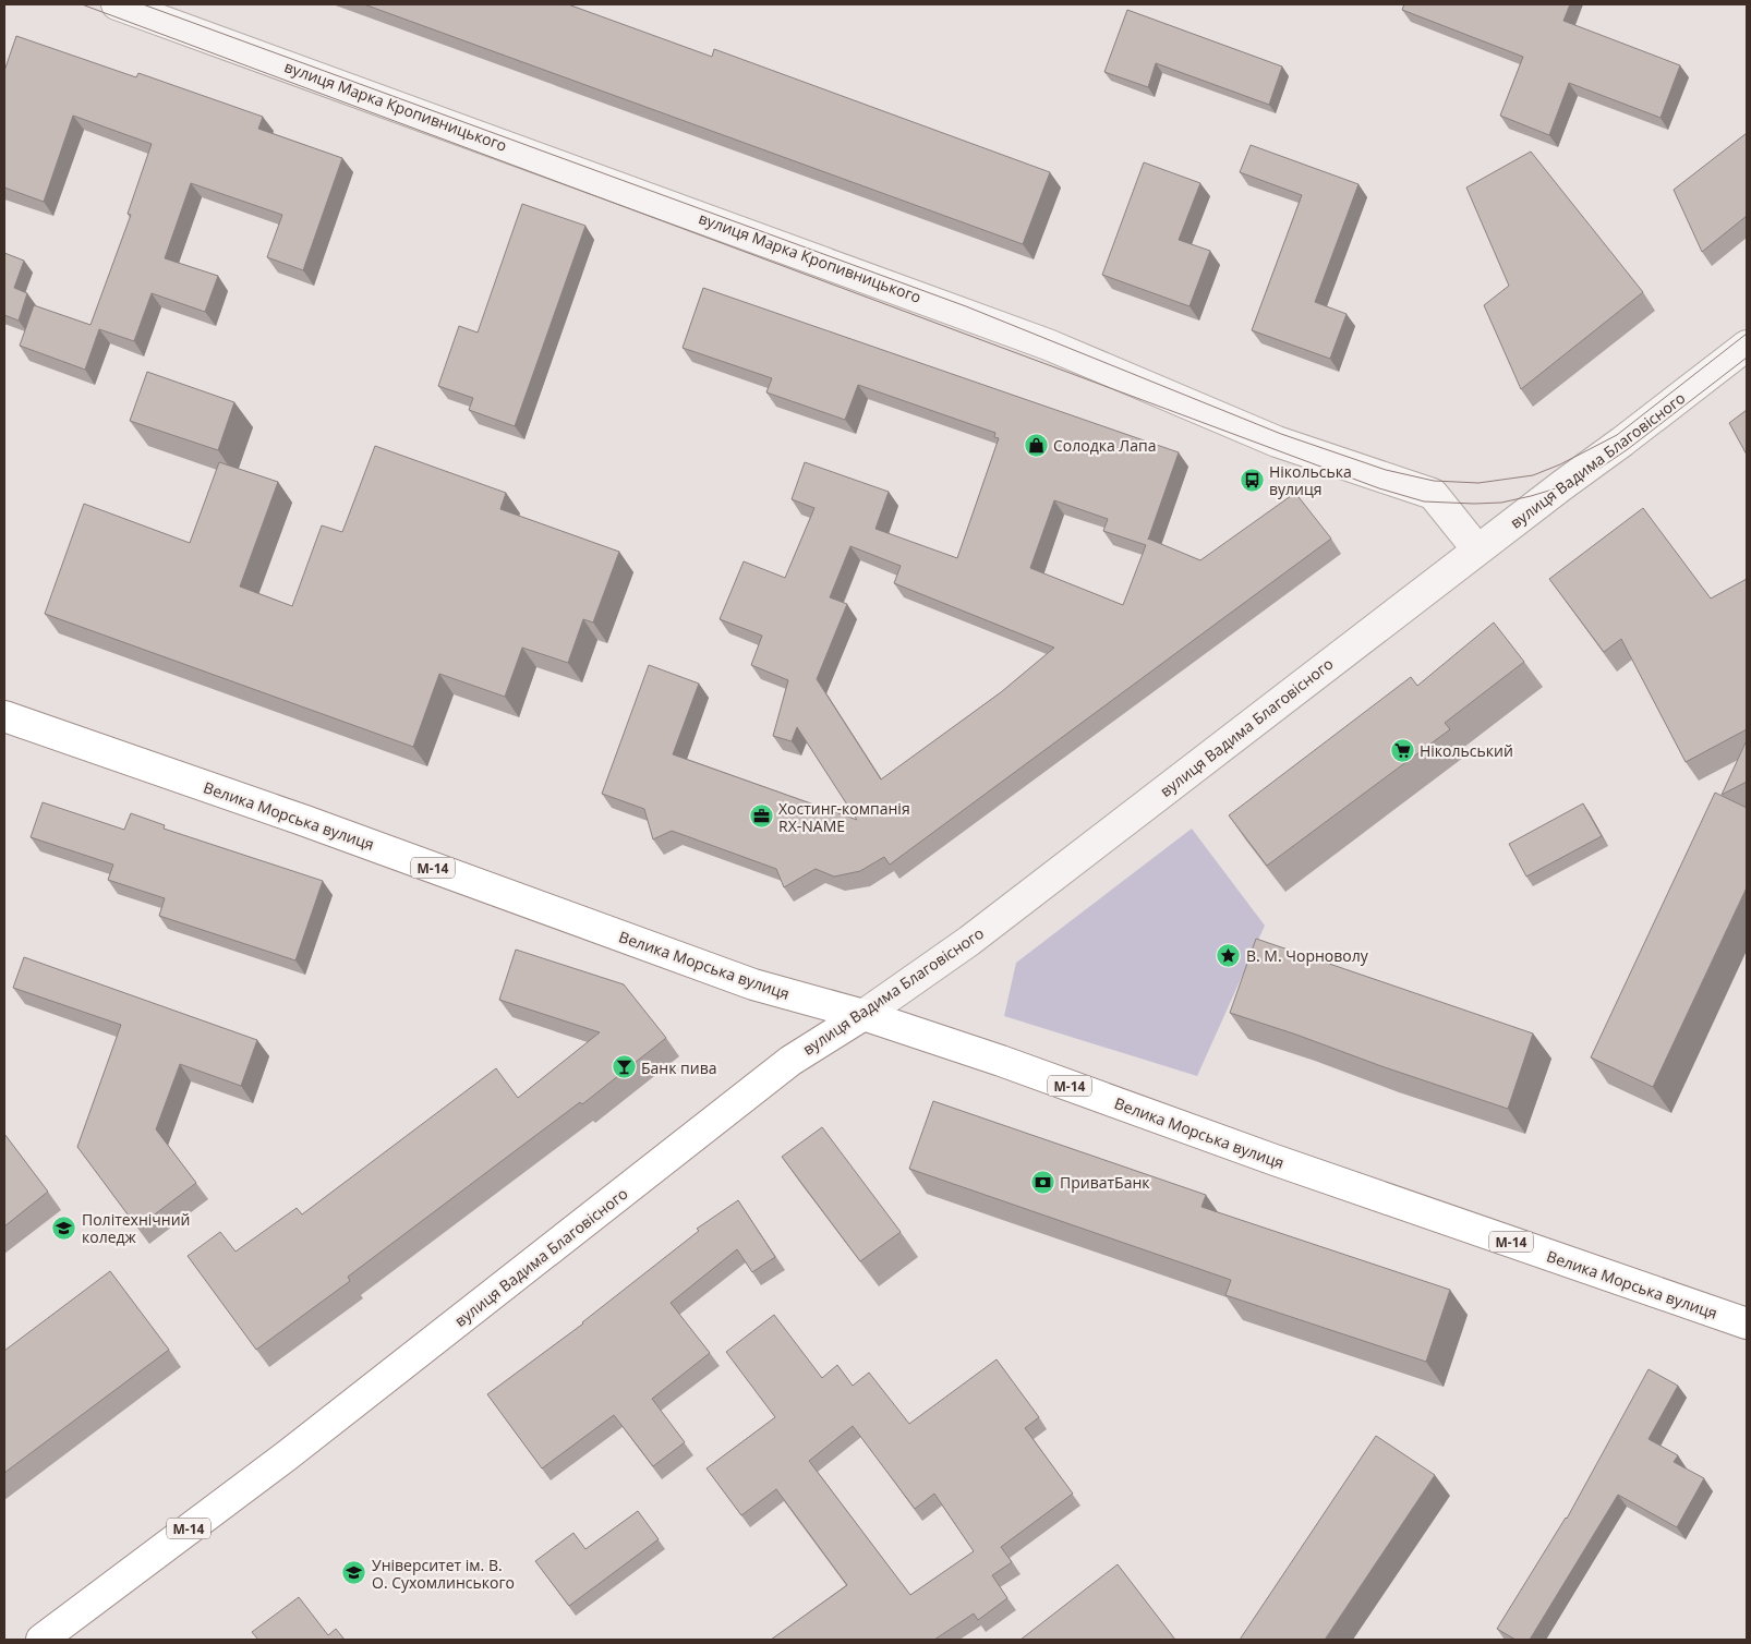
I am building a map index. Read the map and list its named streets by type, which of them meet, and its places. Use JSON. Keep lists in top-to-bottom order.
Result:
{
  "streets": {
    "highway": ["вулиця Вадима Благовісного", "Велика Морська вулиця", "М-14"],
    "street": ["вулиця Марка Кропивницького"]
  },
  "crossings": [
    ["вулиця Марка Кропивницького", "вулиця Вадима Благовісного"],
    ["вулиця Вадима Благовісного", "Велика Морська вулиця"]
  ],
  "places": {
    "shop": ["Солодка Лапа"],
    "bus stop": ["Нікольська вулиця"],
    "supermarket": ["Нікольський"],
    "office": ["Хостинг-компанія RX-NAME"],
    "place": ["В. М. Чорноволу"],
    "bar": ["Банк пива"],
    "bank": ["ПриватБанк"],
    "school or university": ["Політехнічний коледж", "Університет ім. В. О. Сухомлинського"]
  }
}
